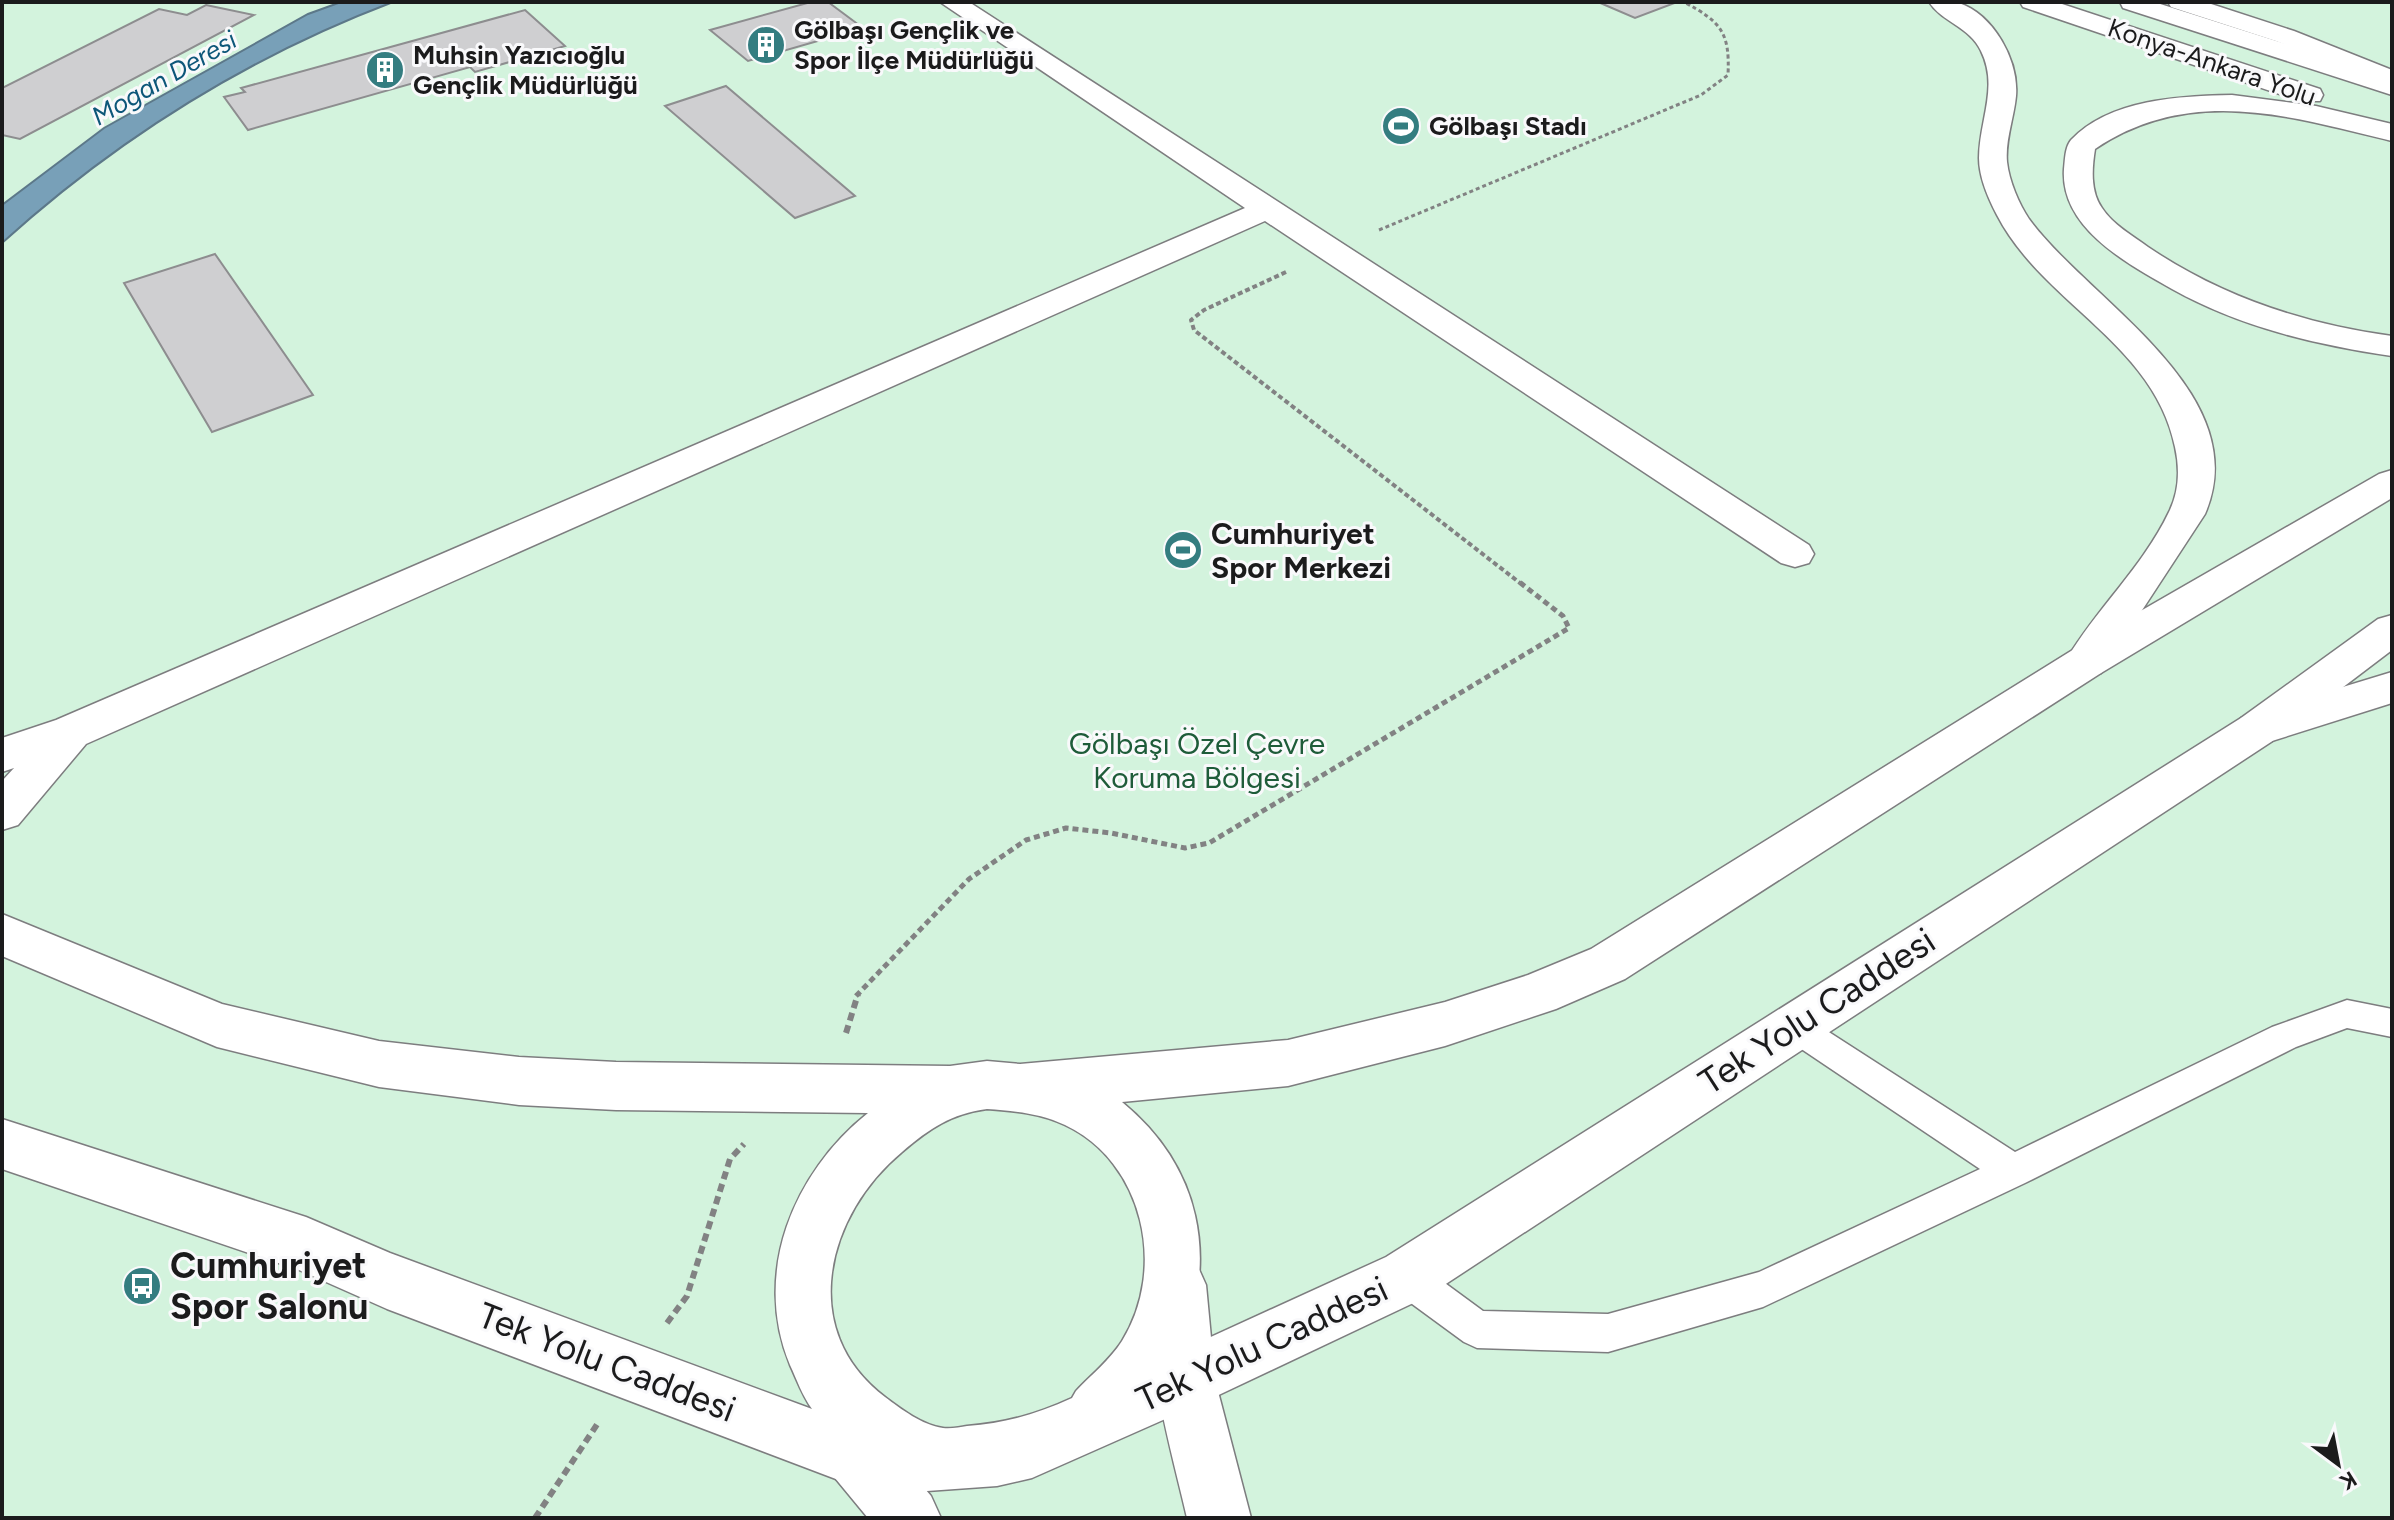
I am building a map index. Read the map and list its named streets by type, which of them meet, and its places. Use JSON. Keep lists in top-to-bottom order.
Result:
{
  "streets": {
    "main road": ["Konya-Ankara Yolu", "Tek Yolu Caddesi"]
  },
  "water": ["Mogan Deresi"],
  "parks": ["Gölbaşı Özel Çevre Koruma Bölgesi"],
  "places": {
    "building": ["Gölbaşı Gençlik ve Spor İlçe Müdürlüğü", "Muhsin Yazıcıoğlu Gençlik Müdürlüğü"],
    "sports": ["Gölbaşı Stadı", "Cumhuriyet Spor Merkezi"],
    "bus stop": ["Cumhuriyet Spor Salonu"]
  },
  "north": "bottom right"
}
